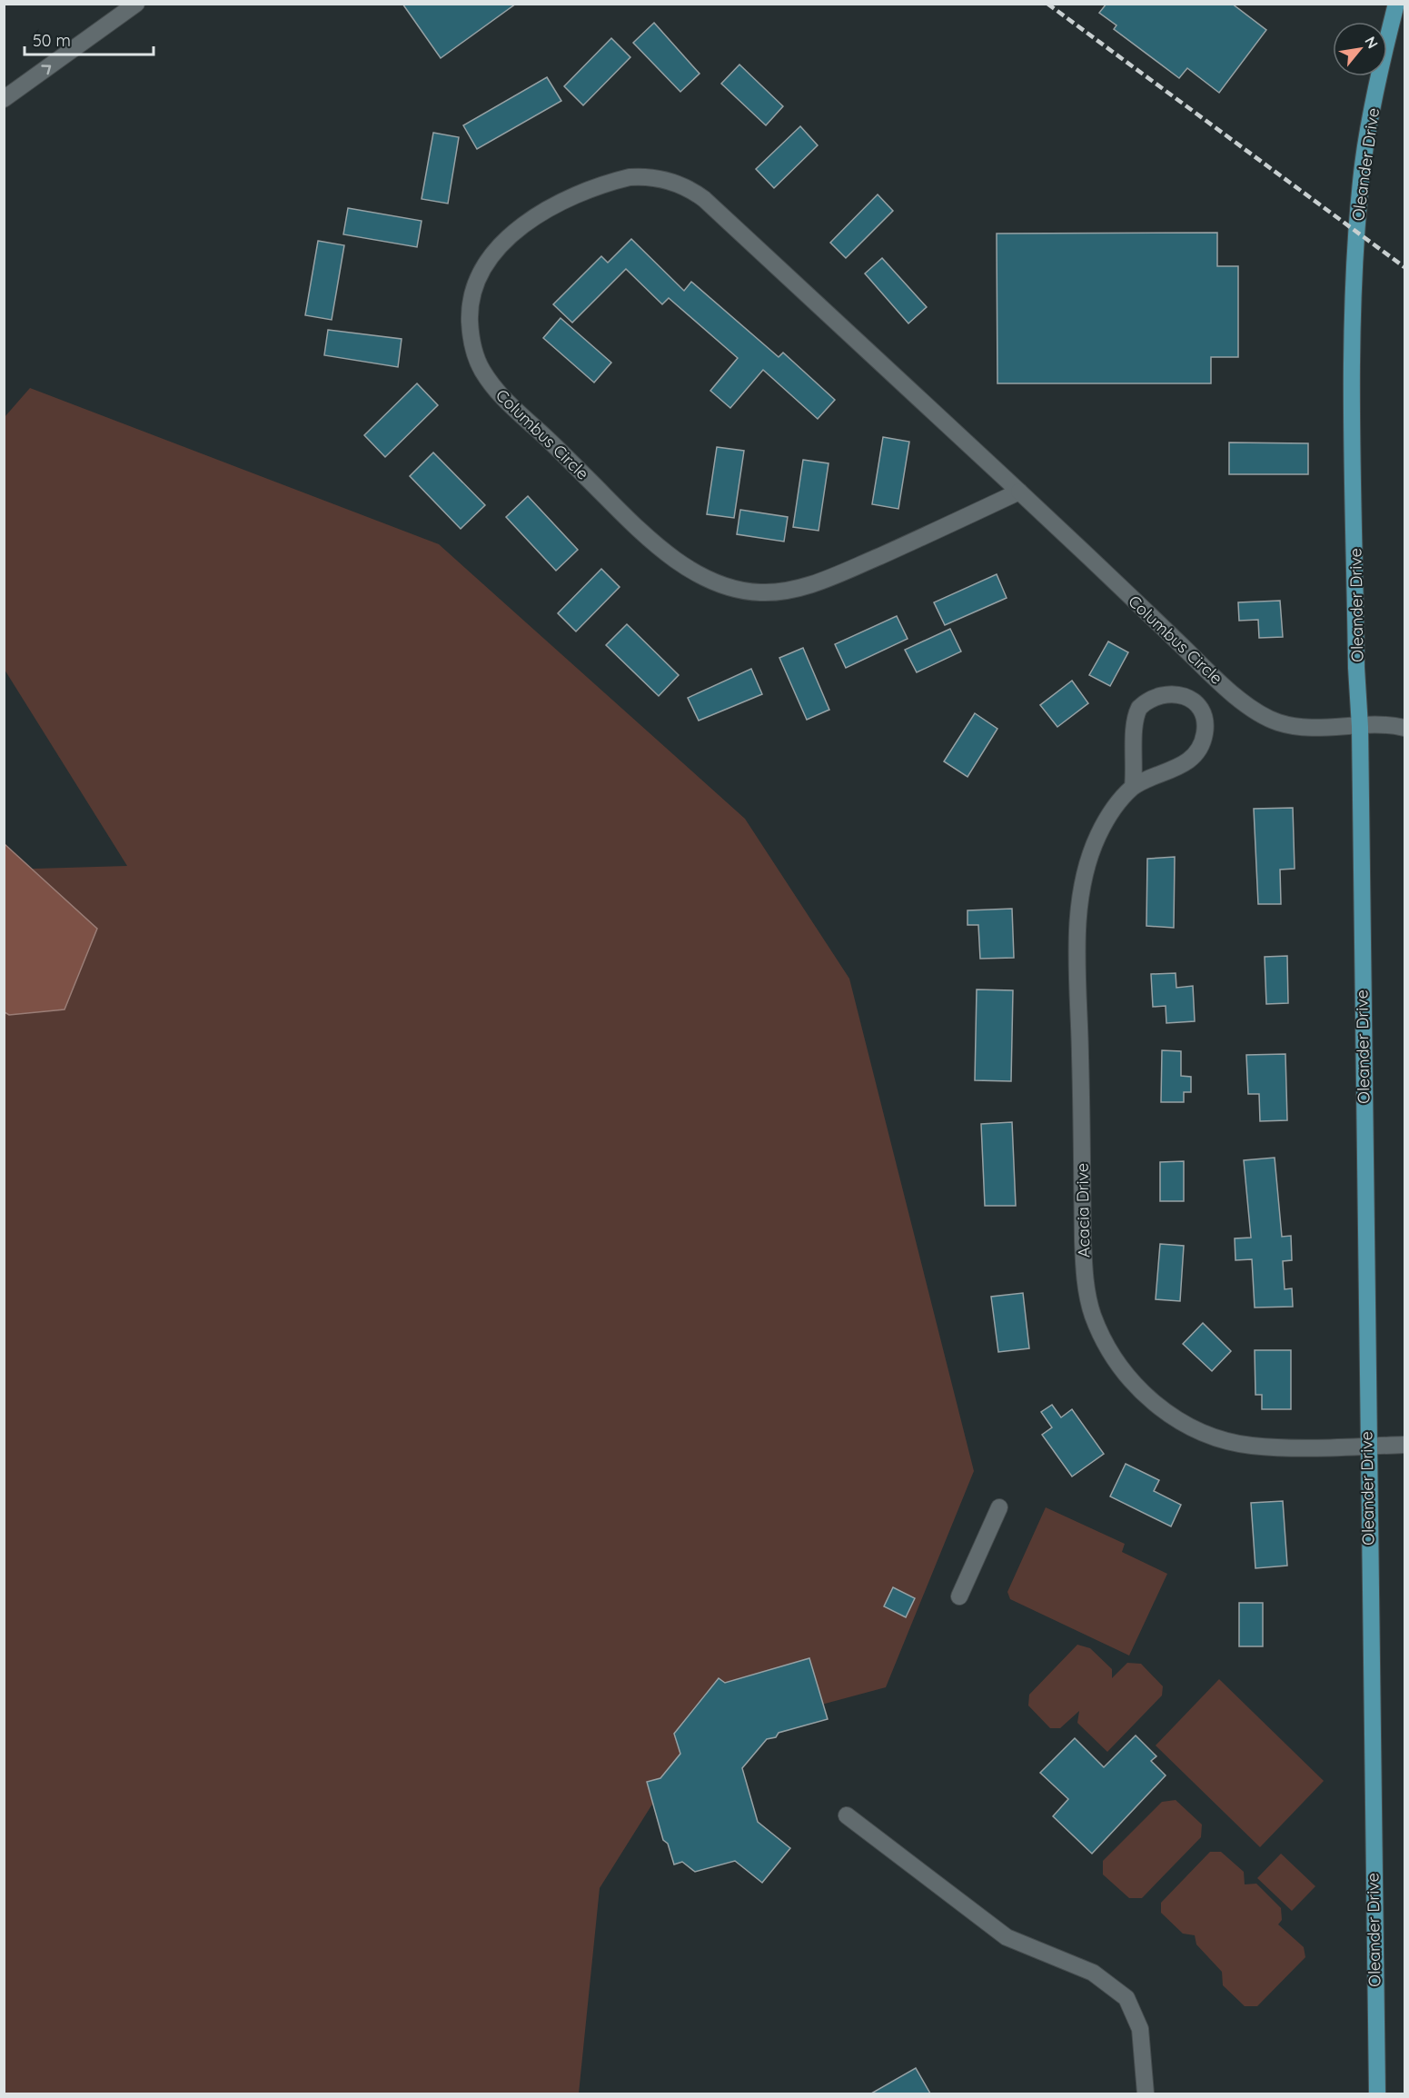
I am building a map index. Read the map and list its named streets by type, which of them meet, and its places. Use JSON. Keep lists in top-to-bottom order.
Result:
{
  "streets": {
    "main road": ["Oleander Drive"],
    "street": ["Columbus Circle", "Acacia Drive"]
  },
  "crossings": [
    ["Oleander Drive", "Columbus Circle"],
    ["Oleander Drive", "Acacia Drive"]
  ],
  "scale_bar": "50 m",
  "north": "top right"
}
